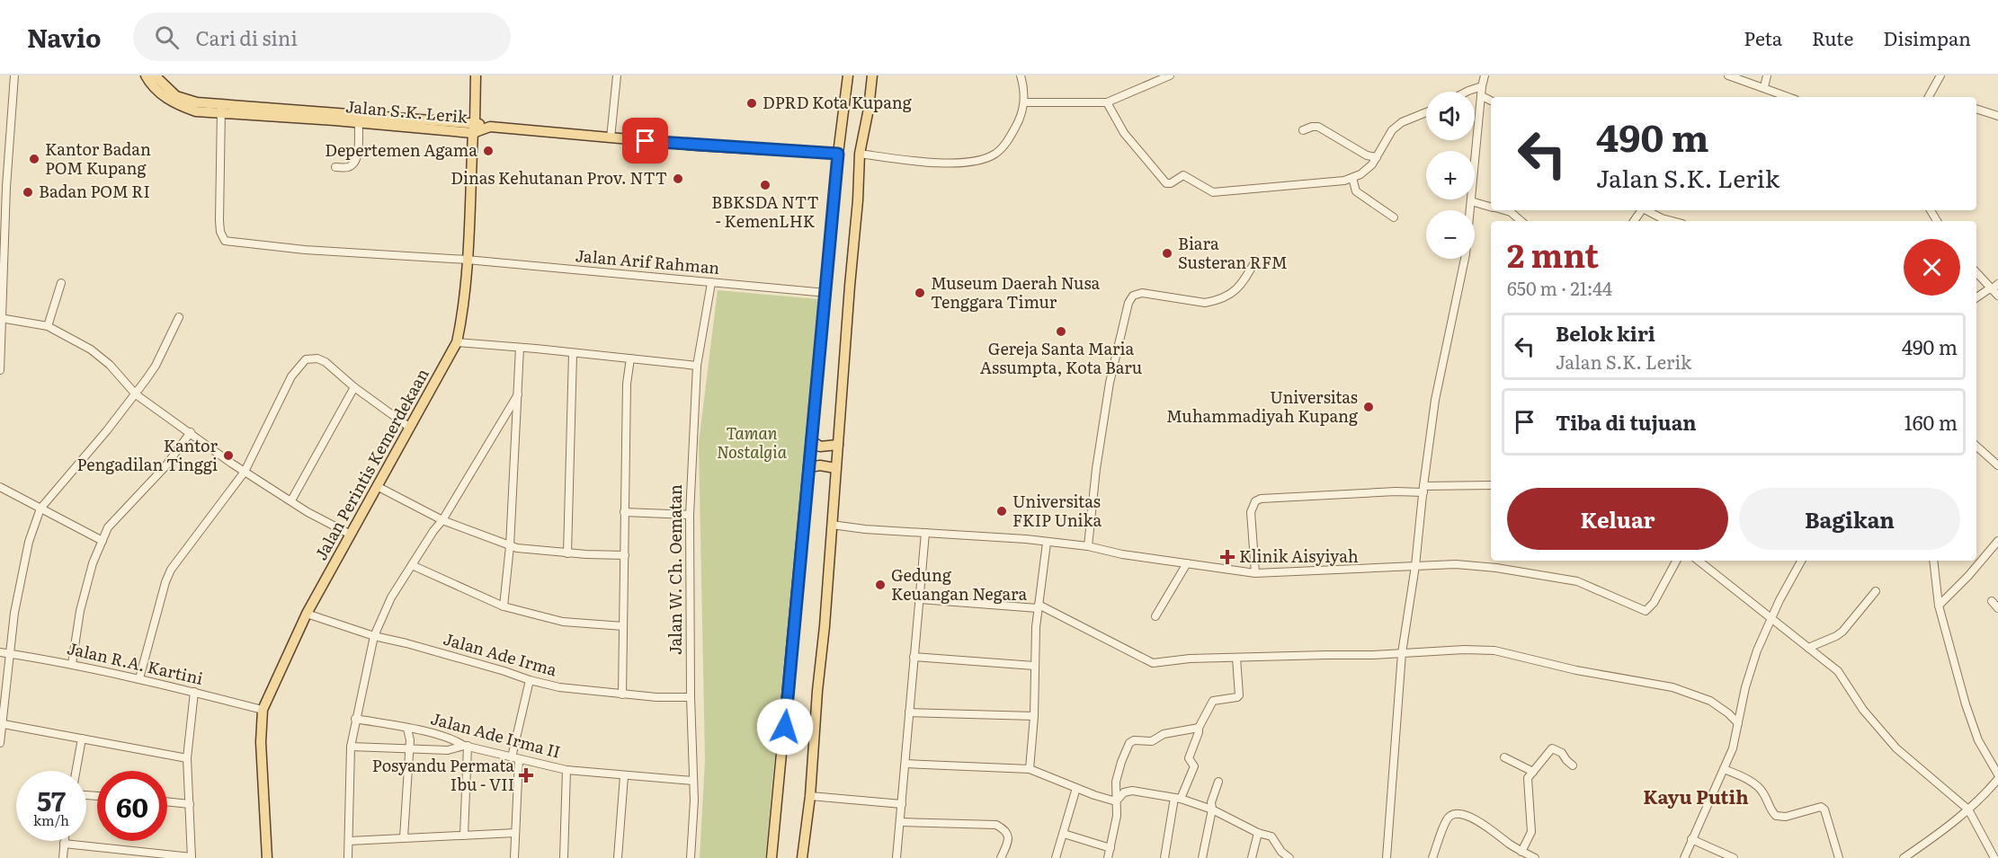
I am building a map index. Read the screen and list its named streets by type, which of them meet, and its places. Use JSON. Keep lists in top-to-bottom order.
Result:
{
  "streets": {
    "main road": ["Jalan S.K. Lerik", "Jalan Perintis Kemerdekaan"],
    "street": [
      "Jalan Arif Rahman",
      "Jalan W. Ch. Oematan",
      "Jalan Ade Irma",
      "Jalan R.A. Kartini",
      "Jalan Ade Irma II"
    ]
  },
  "crossings": [
    ["Jalan S.K. Lerik", "Jalan Arif Rahman"],
    ["Jalan S.K. Lerik", "Jalan Perintis Kemerdekaan"],
    ["Jalan Arif Rahman", "Jalan Perintis Kemerdekaan"],
    ["Jalan Arif Rahman", "Jalan W. Ch. Oematan"],
    ["Jalan Perintis Kemerdekaan", "Jalan Ade Irma"],
    ["Jalan Perintis Kemerdekaan", "Jalan R.A. Kartini"],
    ["Jalan W. Ch. Oematan", "Jalan Ade Irma"],
    ["Jalan W. Ch. Oematan", "Jalan Ade Irma II"]
  ],
  "districts": ["Kayu Putih"],
  "parks": ["Taman Nostalgia"],
  "places": {
    "other": [
      "DPRD Kota Kupang",
      "Depertemen Agama",
      "Kantor Badan POM Kupang",
      "Dinas Kehutanan Prov. NTT",
      "BBKSDA NTT - KemenLHK",
      "Badan POM RI",
      "Biara Susteran RFM",
      "Museum Daerah Nusa Tenggara Timur",
      "Gereja Santa Maria Assumpta, Kota Baru",
      "Universitas Muhammadiyah Kupang",
      "Kantor Pengadilan Tinggi",
      "Universitas FKIP Unika",
      "Gedung Keuangan Negara"
    ],
    "health": ["Klinik Aisyiyah", "Posyandu Permata Ibu - VII"]
  },
  "page": {
    "header": "Navio",
    "search": "Cari di sini",
    "nav": ["Peta", "Rute", "Disimpan"],
    "map_buttons": ["+", "−"],
    "turn": ["490 m", "Jalan S.K. Lerik"],
    "heading": ["2 mnt", "650 m · 21:44"],
    "list": [
      {
        "name": "Belok kiri",
        "note": "Jalan S.K. Lerik",
        "value": "490 m"
      },
      {
        "name": "Tiba di tujuan",
        "value": "160 m"
      }
    ],
    "buttons": ["Keluar", "Bagikan"],
    "speed": "57 km/h",
    "limit": "60"
  }
}
